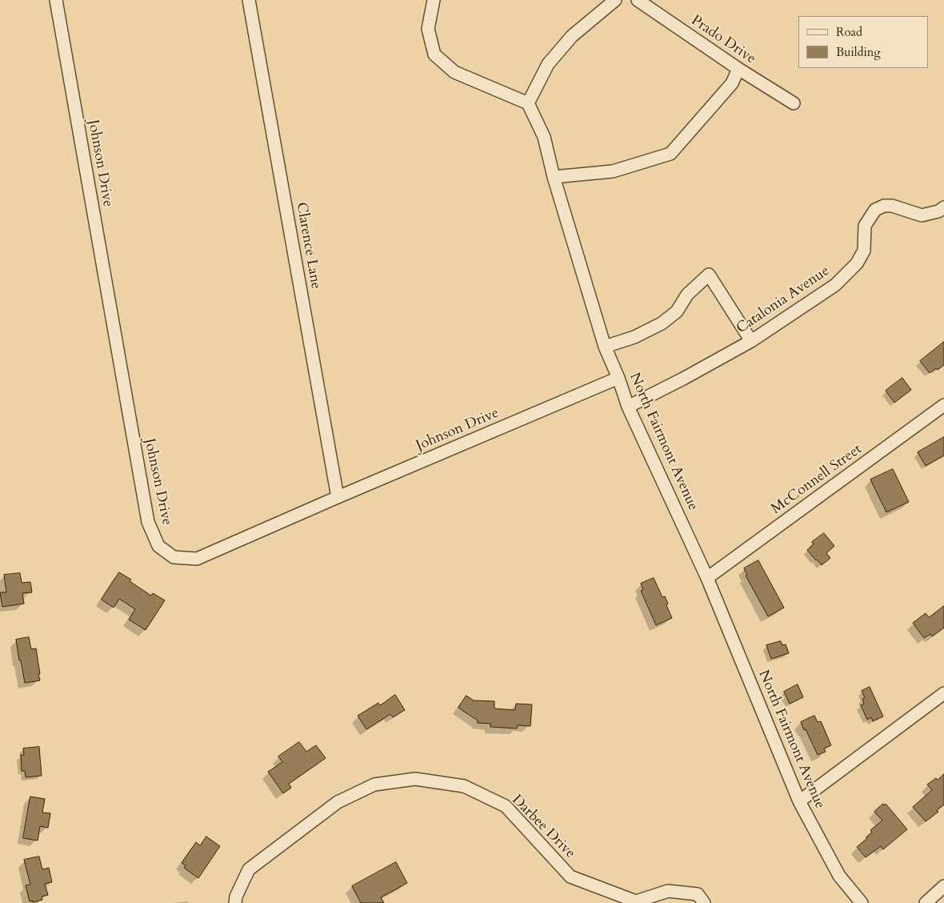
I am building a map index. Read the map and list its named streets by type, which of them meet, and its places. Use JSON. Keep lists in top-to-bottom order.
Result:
{
  "streets": {
    "street": [
      "Prado Drive",
      "Johnson Drive",
      "Clarence Lane",
      "Catalonia Avenue",
      "North Fairmont Avenue",
      "McConnell Street",
      "Darbee Drive"
    ]
  },
  "crossings": [
    ["Johnson Drive", "Clarence Lane"],
    ["Johnson Drive", "North Fairmont Avenue"],
    ["Catalonia Avenue", "North Fairmont Avenue"],
    ["North Fairmont Avenue", "McConnell Street"]
  ],
  "legend": ["Road", "Building"]
}
